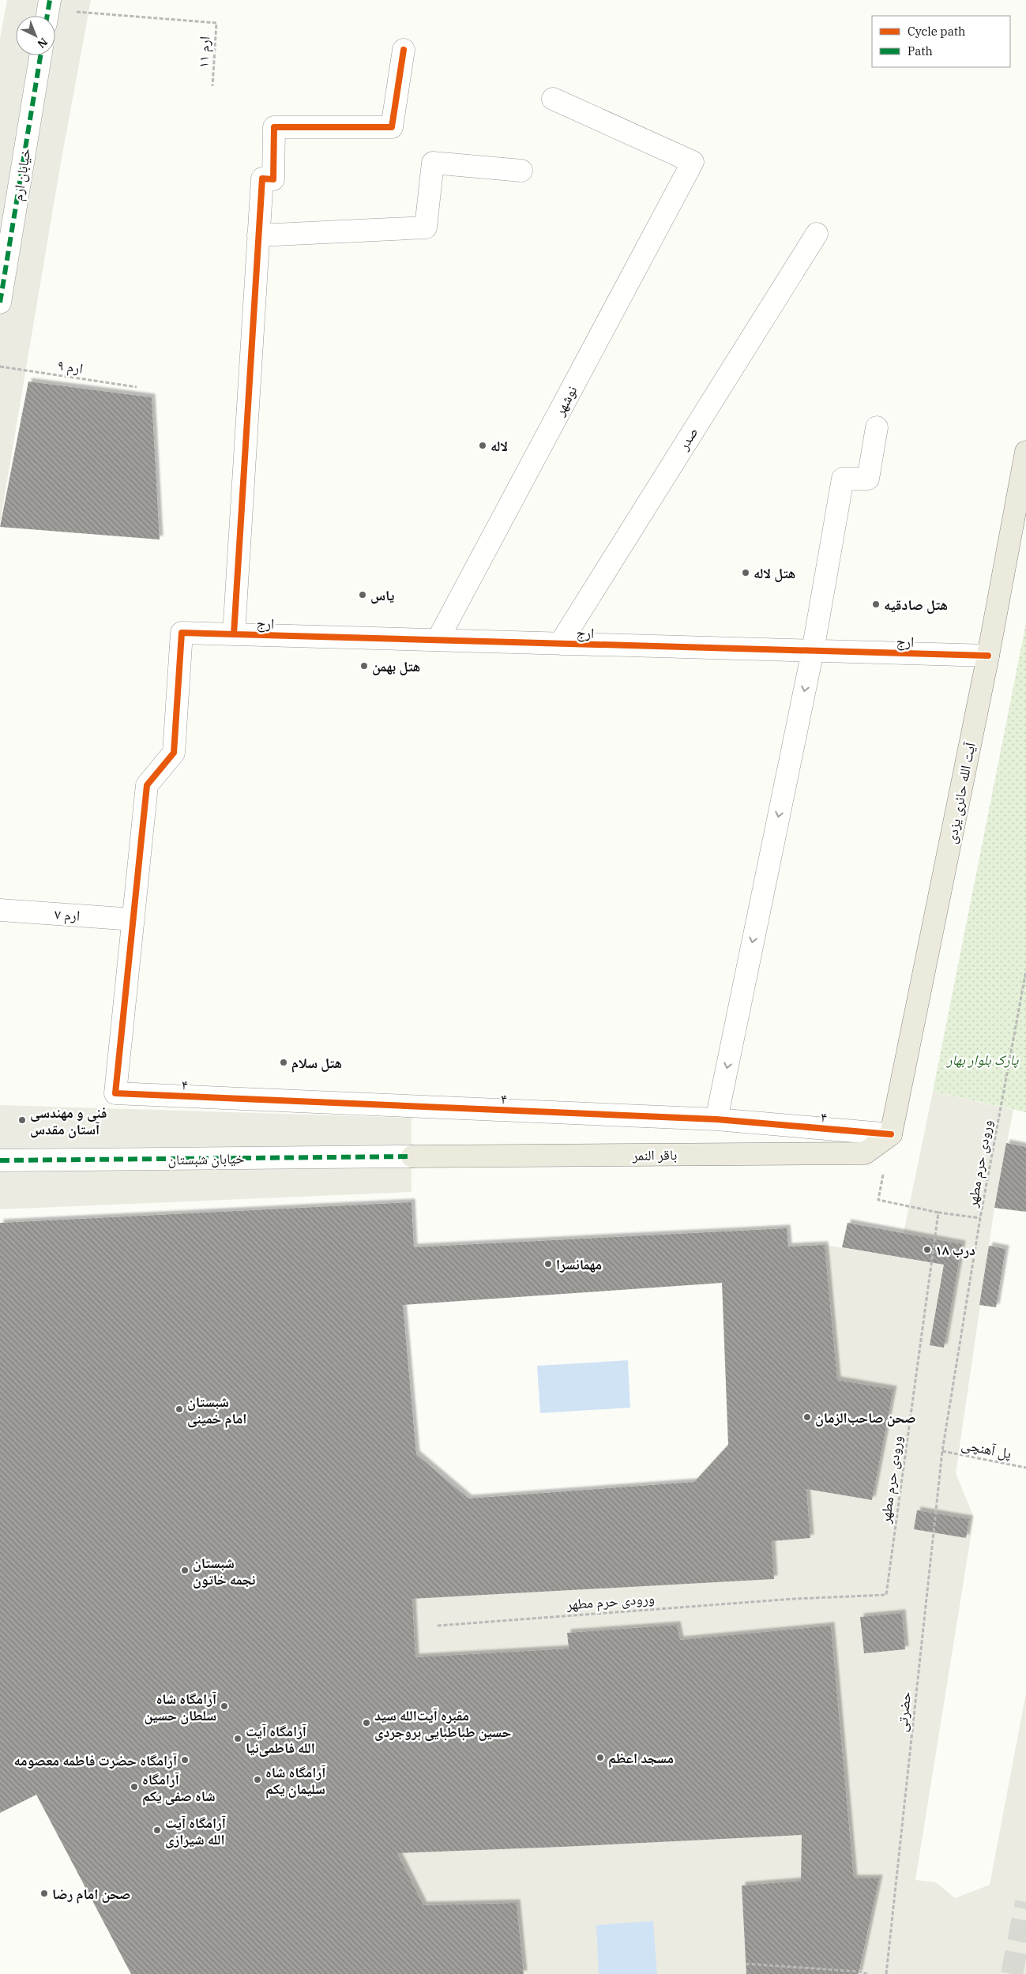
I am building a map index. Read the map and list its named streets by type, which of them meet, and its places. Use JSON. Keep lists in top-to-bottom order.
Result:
{
  "streets": {
    "main road": ["آیت الله‌ حائری‌ یزدی", "باقر النمر"],
    "street": [
      "خیابان ارم",
      "نوشهر",
      "صدر",
      "ارج",
      "ارم ۷",
      "۴",
      "خیابان شبستان"
    ],
    "path": [
      "ارم ۱۱",
      "ارم ۹",
      "ورودی حرم مطهر",
      "پل آهنچی",
      "حضرتی"
    ]
  },
  "crossings": [
    ["نوشهر", "ارج"],
    ["صدر", "ارج"],
    ["ارج", "آیت الله‌ حائری‌ یزدی"],
    ["ارج", "ارم ۷"],
    ["ارج", "۴"],
    ["آیت الله‌ حائری‌ یزدی", "۴"],
    ["آیت الله‌ حائری‌ یزدی", "باقر النمر"],
    ["ارم ۷", "۴"],
    ["۴", "باقر النمر"],
    ["باقر النمر", "خیابان شبستان"],
    ["ورودی حرم مطهر", "حضرتی"],
    ["پل آهنچی", "حضرتی"]
  ],
  "parks": ["پارک بلوار بهار"],
  "places": [
    "لاله",
    "هتل لاله",
    "یاس",
    "هتل صادقیه",
    "هتل بهمن",
    "هتل سلام",
    "فنی و مهندسی آستان مقدس",
    "درب ۱۸",
    "مهمانسرا",
    "شبستان امام خمینی",
    "صحن صاحب‌الزمان",
    "شبستان نجمه خاتون",
    "آرامگاه شاه سلطان حسین",
    "مقبره آیت‌الله سید حسین طباطبایی بروجردی",
    "آرامگاه آیت الله فاطمی‌نیا",
    "مسجد اعظم",
    "آرامگاه حضرت فاطمه معصومه",
    "آرامگاه شاه سلیمان یکم",
    "آرامگاه شاه صفی یکم",
    "آرامگاه آیت الله شیرازی",
    "صحن امام رضا"
  ],
  "legend": ["Cycle path", "Path"],
  "north": "bottom right"
}
